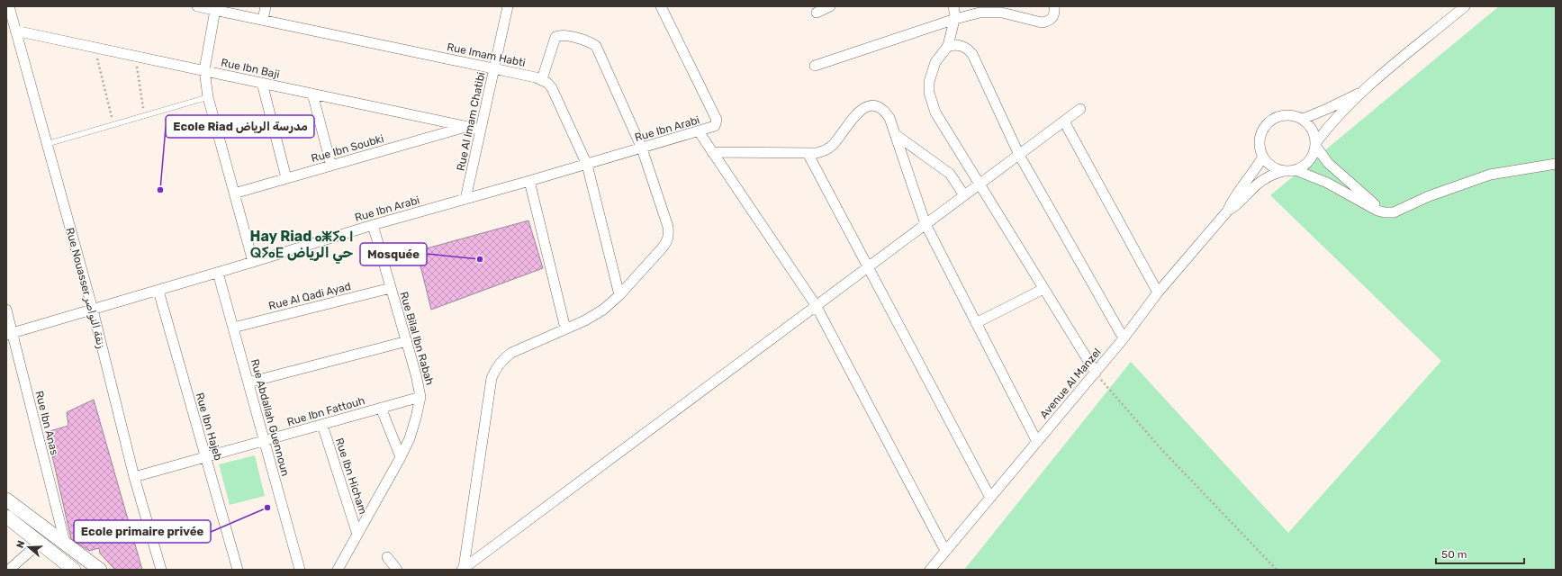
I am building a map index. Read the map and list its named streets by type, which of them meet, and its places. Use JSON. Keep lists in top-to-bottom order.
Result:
{
  "streets": {
    "street": [
      "Rue Imam Habti",
      "Rue Ibn Baji",
      "Rue Al Imam Chatibi",
      "Rue Ibn Arabi",
      "Rue Ibn Soubki",
      "Rue Nouasser زنقة النواصر",
      "Rue Al Qadi Ayad",
      "Rue Bilal Ibn Rabah",
      "Avenue Al Manzel",
      "Rue Ibn Fattouh",
      "Rue Abdallah Guennoun",
      "Rue Ibn Anas",
      "Rue Ibn Hajeb",
      "Rue Ibn Hicham"
    ]
  },
  "crossings": [
    ["Rue Imam Habti", "Rue Al Imam Chatibi"],
    ["Rue Ibn Baji", "Rue Al Imam Chatibi"],
    ["Rue Ibn Baji", "Rue Ibn Soubki"],
    ["Rue Ibn Baji", "Rue Nouasser زنقة النواصر"],
    ["Rue Al Imam Chatibi", "Rue Ibn Arabi"],
    ["Rue Ibn Arabi", "Rue Nouasser زنقة النواصر"],
    ["Rue Ibn Arabi", "Rue Bilal Ibn Rabah"],
    ["Rue Ibn Arabi", "Rue Abdallah Guennoun"],
    ["Rue Ibn Arabi", "Rue Ibn Anas"],
    ["Rue Ibn Arabi", "Rue Ibn Hajeb"],
    ["Rue Nouasser زنقة النواصر", "Rue Ibn Fattouh"],
    ["Rue Al Qadi Ayad", "Rue Bilal Ibn Rabah"],
    ["Rue Al Qadi Ayad", "Rue Abdallah Guennoun"],
    ["Rue Bilal Ibn Rabah", "Rue Ibn Fattouh"],
    ["Rue Bilal Ibn Rabah", "Rue Ibn Hicham"],
    ["Rue Ibn Fattouh", "Rue Abdallah Guennoun"],
    ["Rue Ibn Fattouh", "Rue Ibn Hajeb"],
    ["Rue Ibn Fattouh", "Rue Ibn Hicham"]
  ],
  "districts": ["Hay Riad ⴰⵥⵢⴰ ⵏ ⵕⵢⴰⴹ حي الرياض"],
  "places": ["Ecole Riad مدرسة الرياض", "Mosquée", "Ecole primaire privée"],
  "scale_bar": "50 m",
  "north": "left"
}
